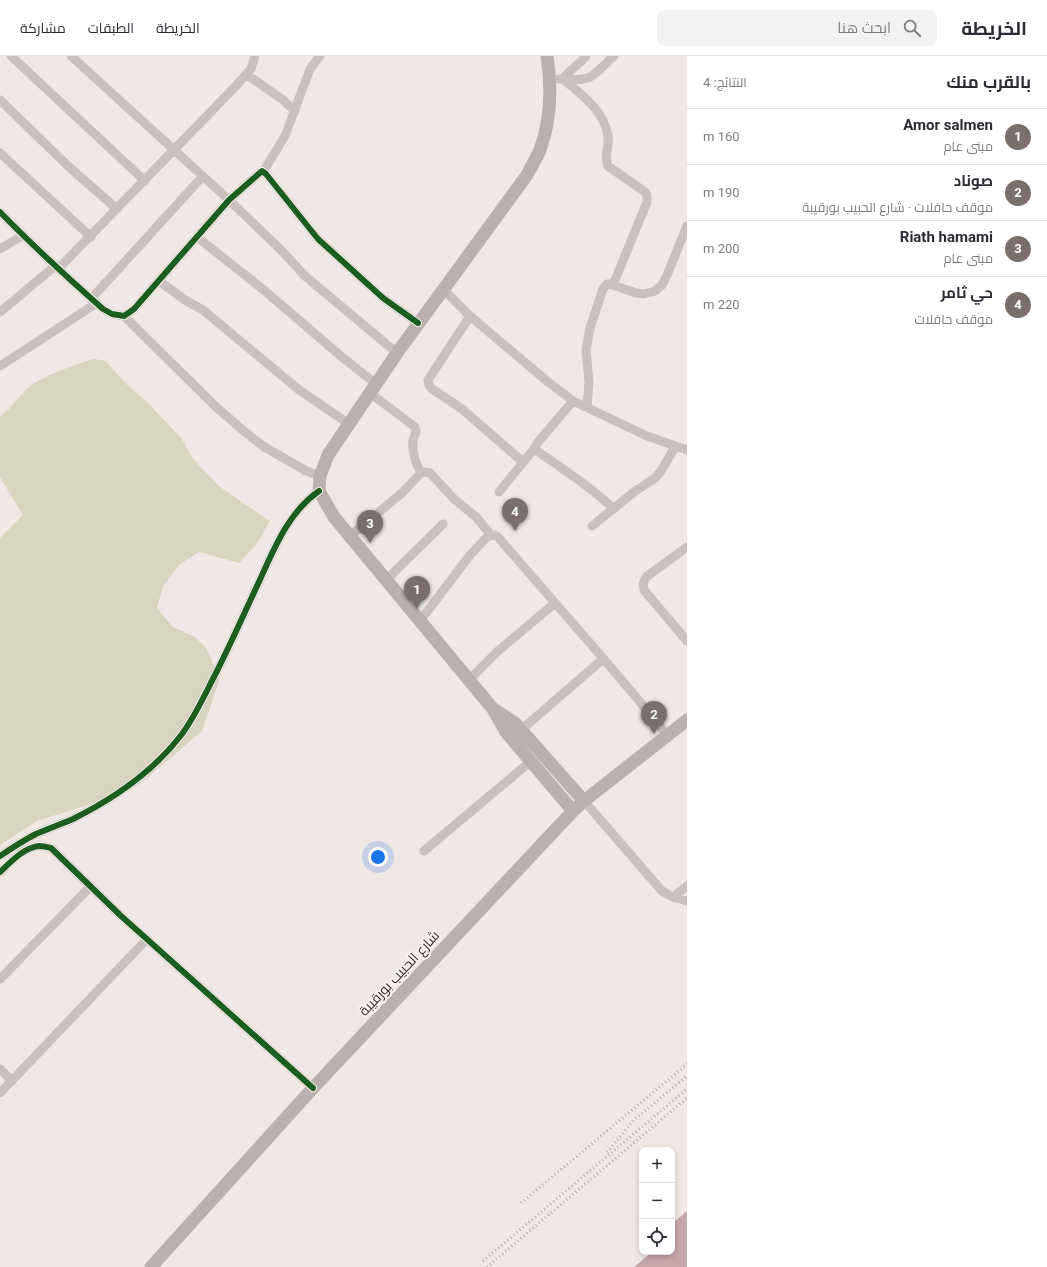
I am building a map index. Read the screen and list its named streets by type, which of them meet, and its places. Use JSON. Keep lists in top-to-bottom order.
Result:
{
  "streets": {
    "main road": ["شارع الحبيب بورقيبة"]
  },
  "page": {
    "header": "الخريطة",
    "search": "ابحث هنا",
    "nav": ["الخريطة", "الطبقات", "مشاركة"],
    "heading": ["بالقرب منك", "النتائج: 4"],
    "list": [
      {
        "mark": "1",
        "name": "Amor salmen",
        "note": "مبنى عام",
        "value": "160 m"
      },
      {
        "mark": "2",
        "name": "صوناد",
        "note": "موقف حافلات · شارع الحبيب بورقيبة",
        "value": "190 m"
      },
      {
        "mark": "3",
        "name": "Riath hamami",
        "note": "مبنى عام",
        "value": "200 m"
      },
      {
        "mark": "4",
        "name": "حي ثامر",
        "note": "موقف حافلات",
        "value": "220 m"
      }
    ],
    "pins": [
      "4",
      "3",
      "1",
      "2"
    ],
    "map_buttons": ["+", "−"]
  }
}
